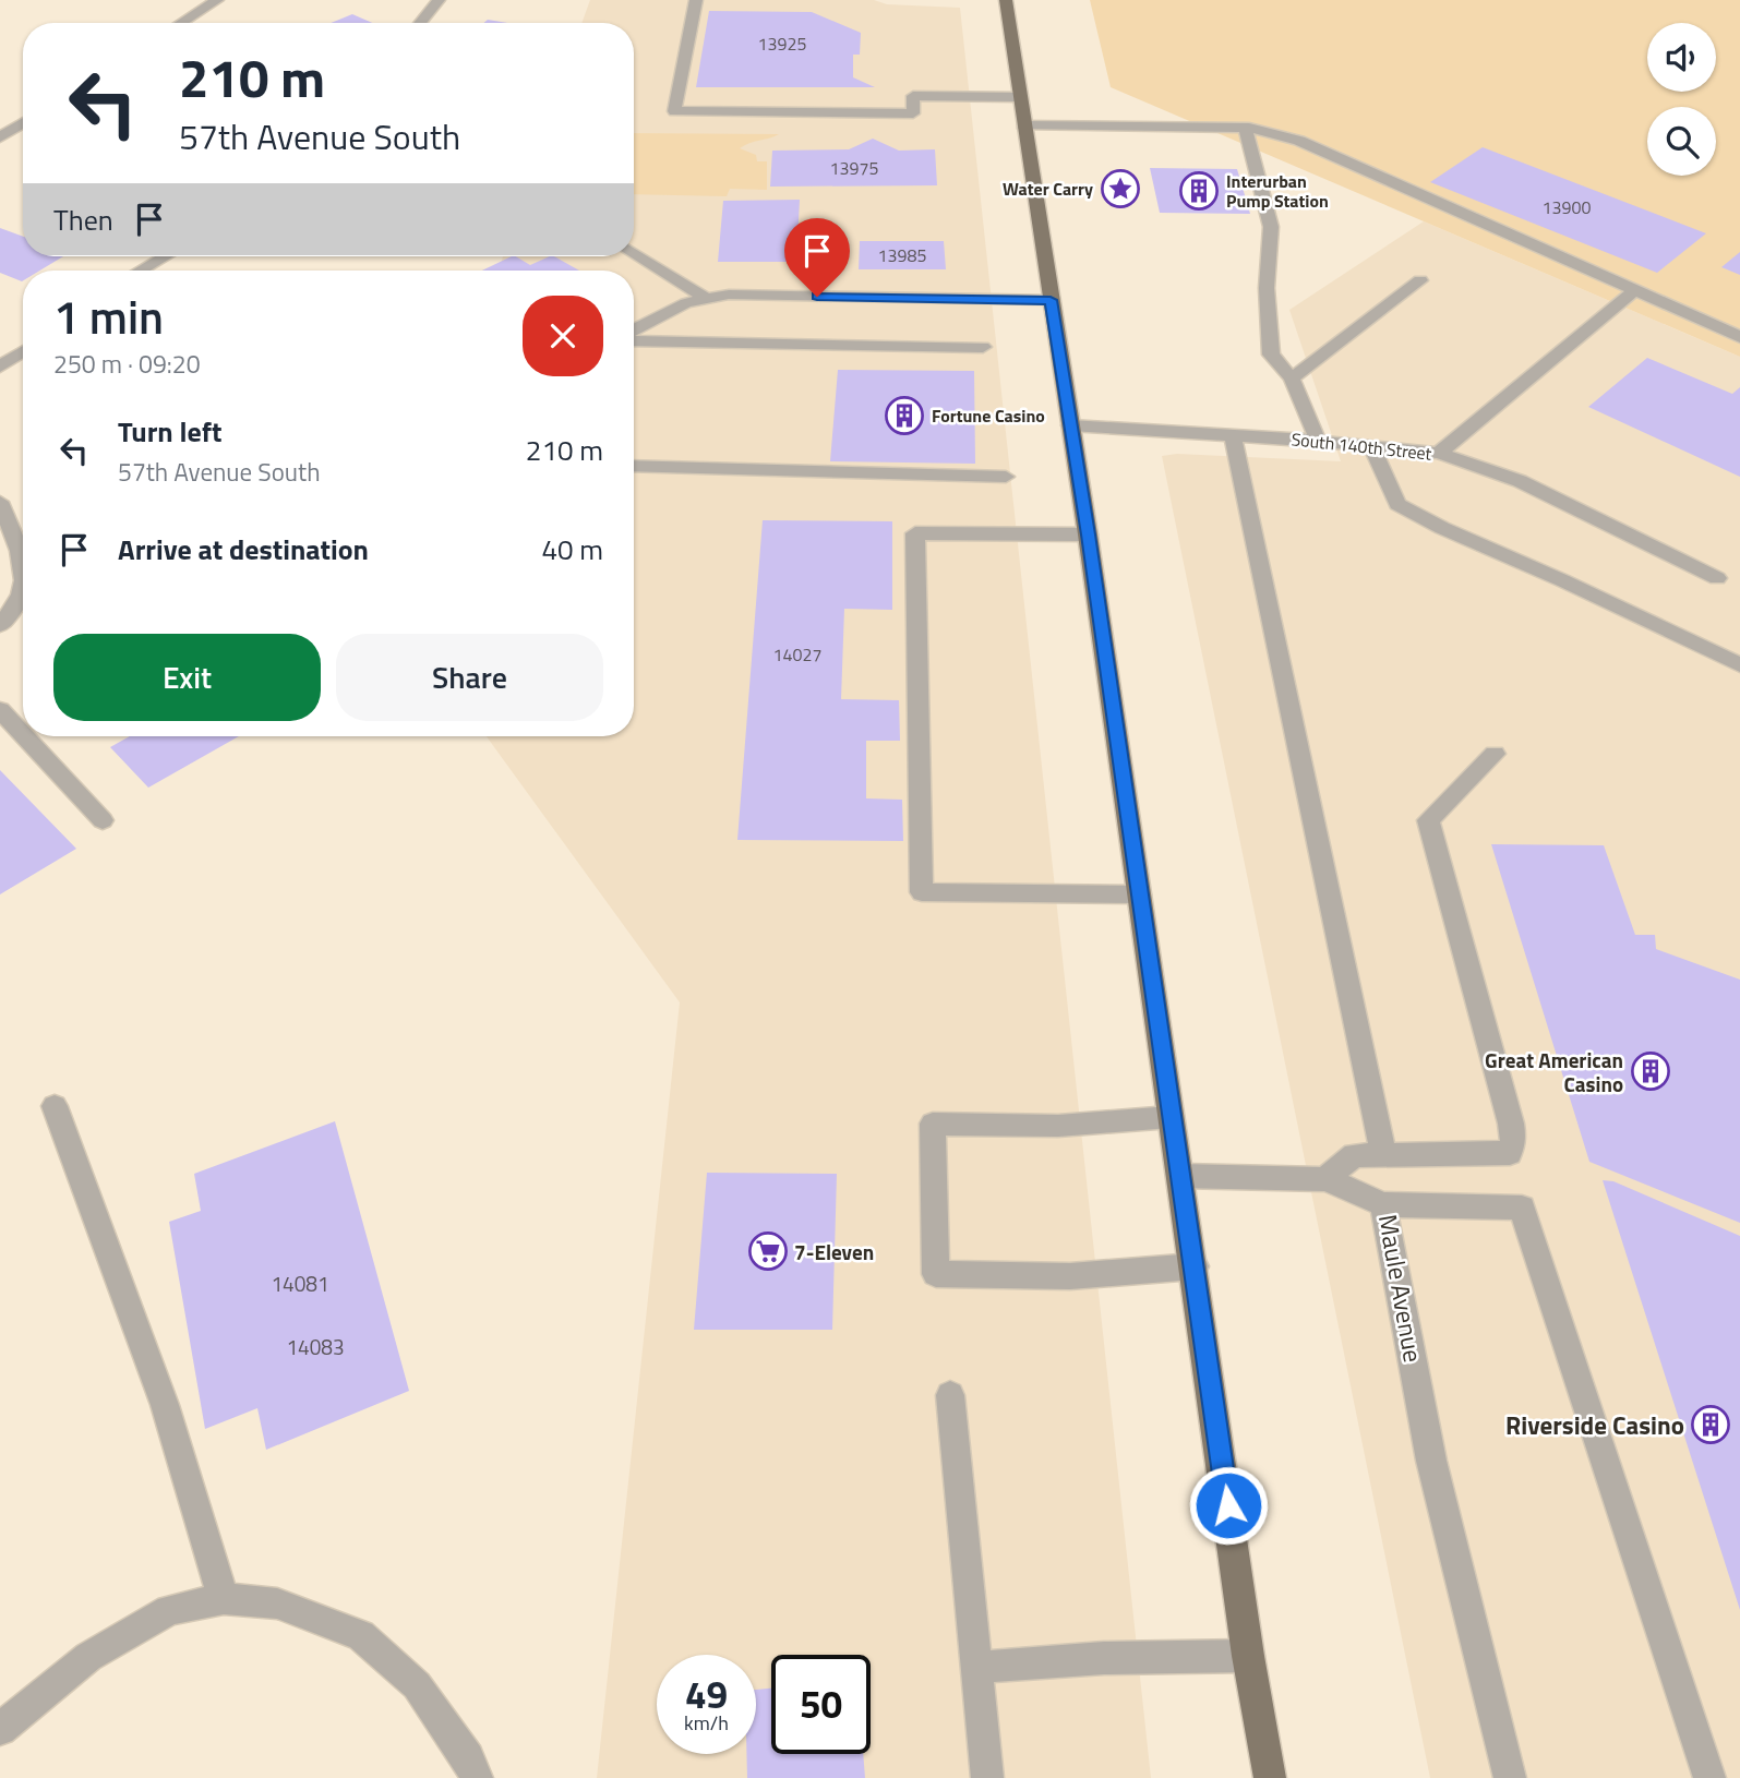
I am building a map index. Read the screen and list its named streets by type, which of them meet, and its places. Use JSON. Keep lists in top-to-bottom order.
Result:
{
  "streets": {
    "street": ["South 140th Street", "Maule Avenue"]
  },
  "places": {
    "place": ["Water Carry"],
    "building": [
      "Interurban Pump Station",
      "Fortune Casino",
      "Great American Casino",
      "Riverside Casino"
    ],
    "supermarket": ["7-Eleven"]
  },
  "house_numbers": [
    "13925",
    "13975",
    "13900",
    "13985",
    "14027",
    "14081",
    "14083"
  ],
  "page": {
    "turn": ["210 m", "57th Avenue South"],
    "then": "Then",
    "heading": ["1 min", "250 m · 09:20"],
    "list": [
      {
        "name": "Turn left",
        "note": "57th Avenue South",
        "value": "210 m"
      },
      {
        "name": "Arrive at destination",
        "value": "40 m"
      }
    ],
    "buttons": ["Exit", "Share"],
    "speed": "49 km/h",
    "limit": "50"
  }
}
